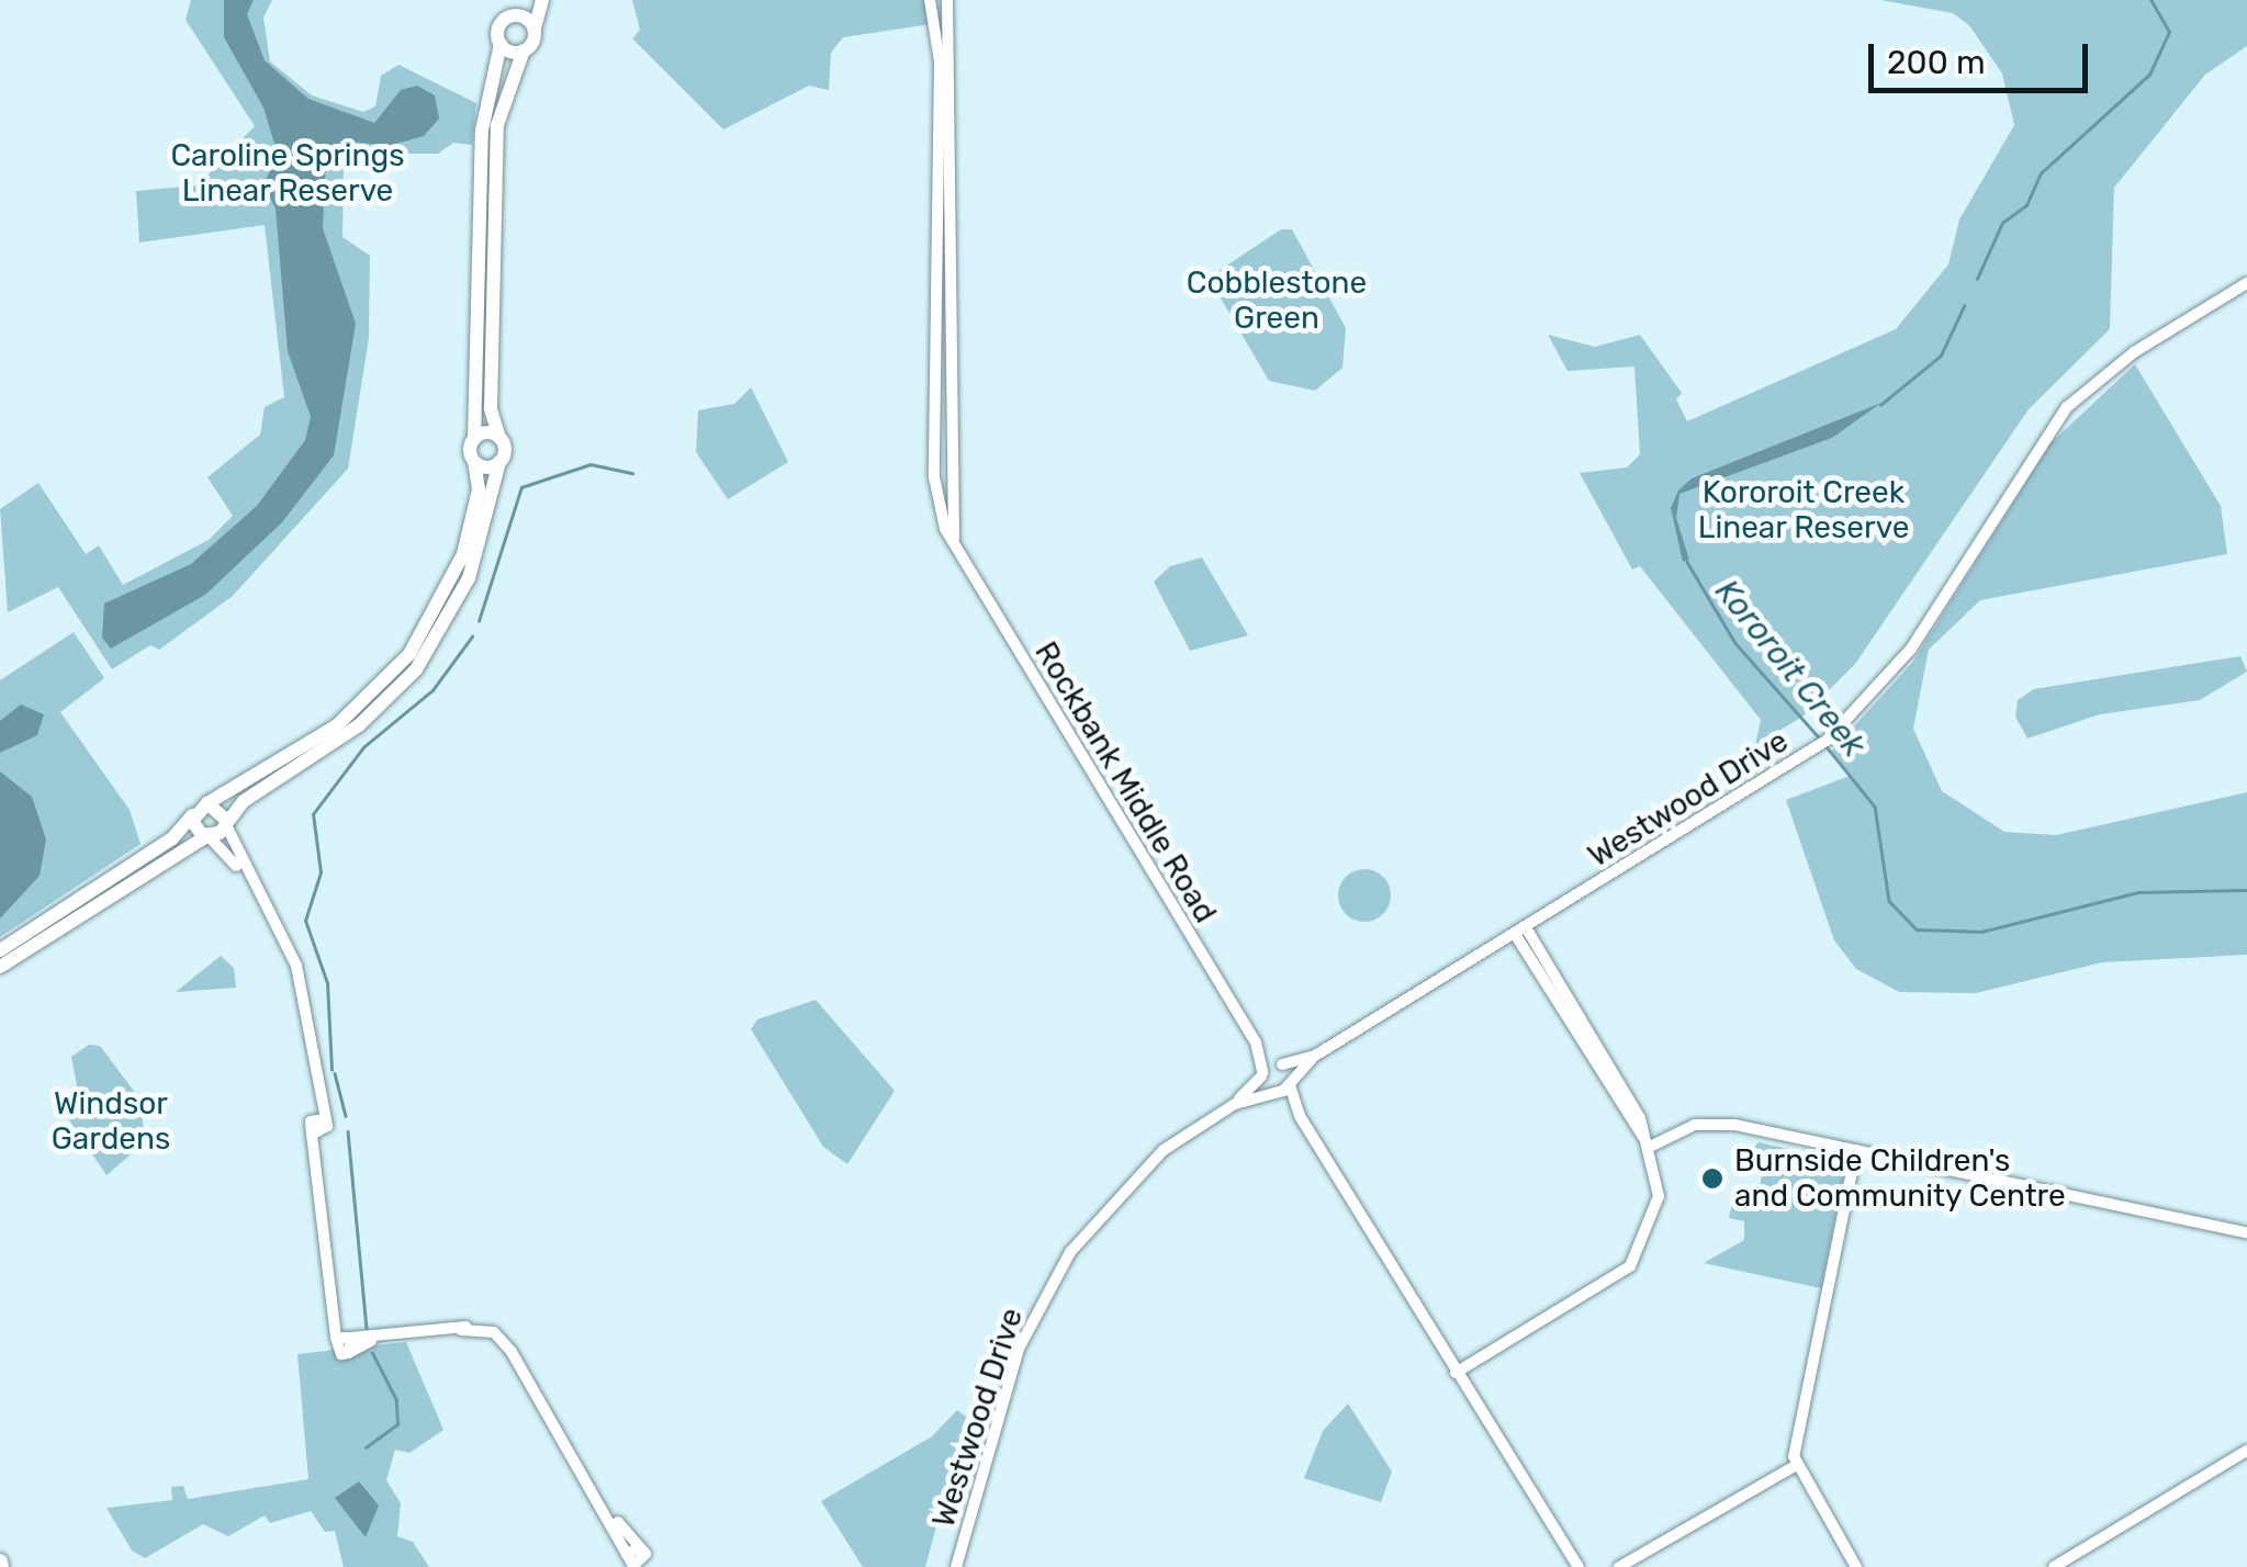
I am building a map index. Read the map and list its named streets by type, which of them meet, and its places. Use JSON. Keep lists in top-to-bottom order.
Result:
{
  "streets": {
    "street": ["Rockbank Middle Road", "Westwood Drive"]
  },
  "crossings": [
    ["Rockbank Middle Road", "Westwood Drive"]
  ],
  "water": ["Kororoit Creek"],
  "parks": [
    "Caroline Springs Linear Reserve",
    "Cobblestone Green",
    "Kororoit Creek Linear Reserve",
    "Windsor Gardens"
  ],
  "places": ["Burnside Children's and Community Centre"],
  "scale_bar": "200 m"
}
